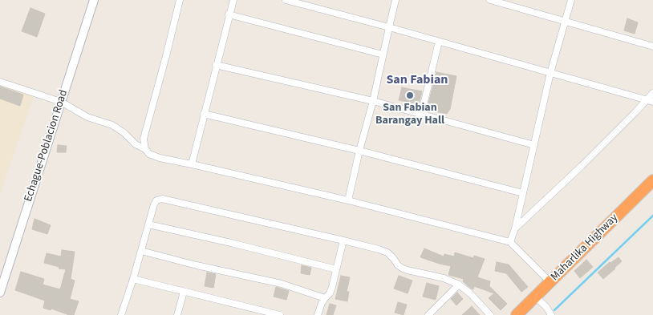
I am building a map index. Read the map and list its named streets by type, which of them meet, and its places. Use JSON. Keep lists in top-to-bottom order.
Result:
{
  "streets": {
    "highway": ["Maharlika Highway"],
    "main road": ["Echague-Poblacion Road"]
  },
  "districts": ["San Fabian"],
  "places": ["San Fabian Barangay Hall"]
}
